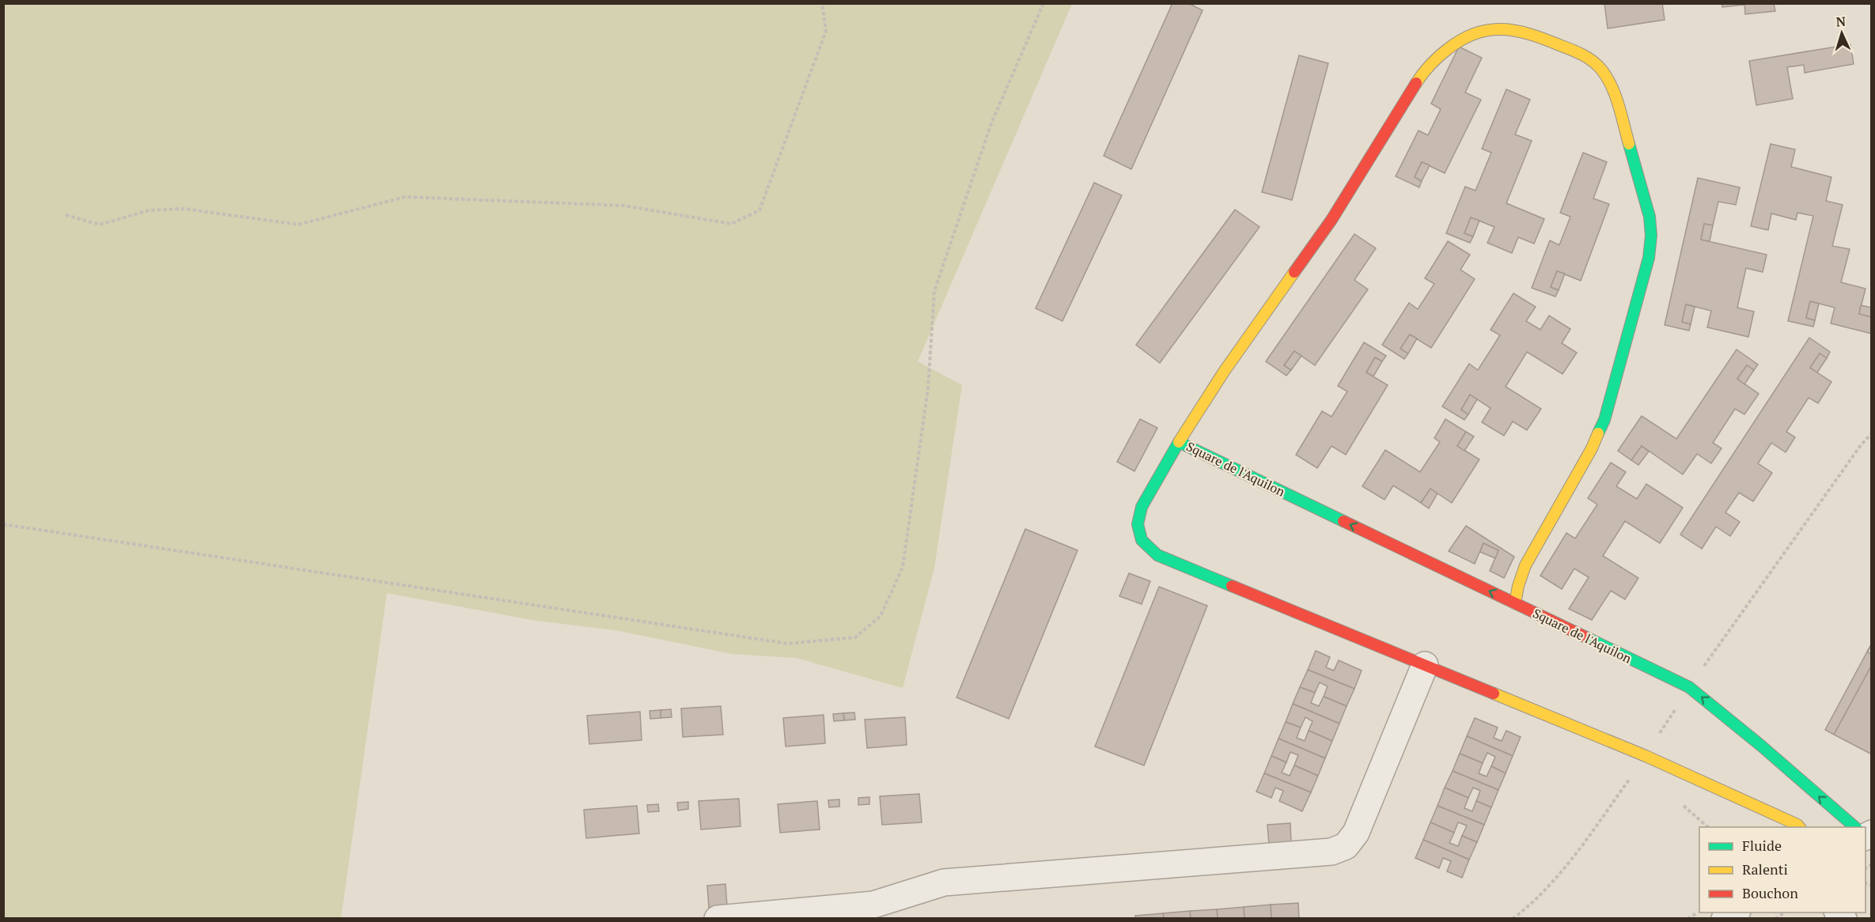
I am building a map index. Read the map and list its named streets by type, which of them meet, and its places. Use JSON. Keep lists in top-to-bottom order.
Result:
{
  "streets": {
    "street": ["Square de l'Aquilon"]
  },
  "legend": ["Fluide", "Ralenti", "Bouchon"],
  "north": "top"
}
